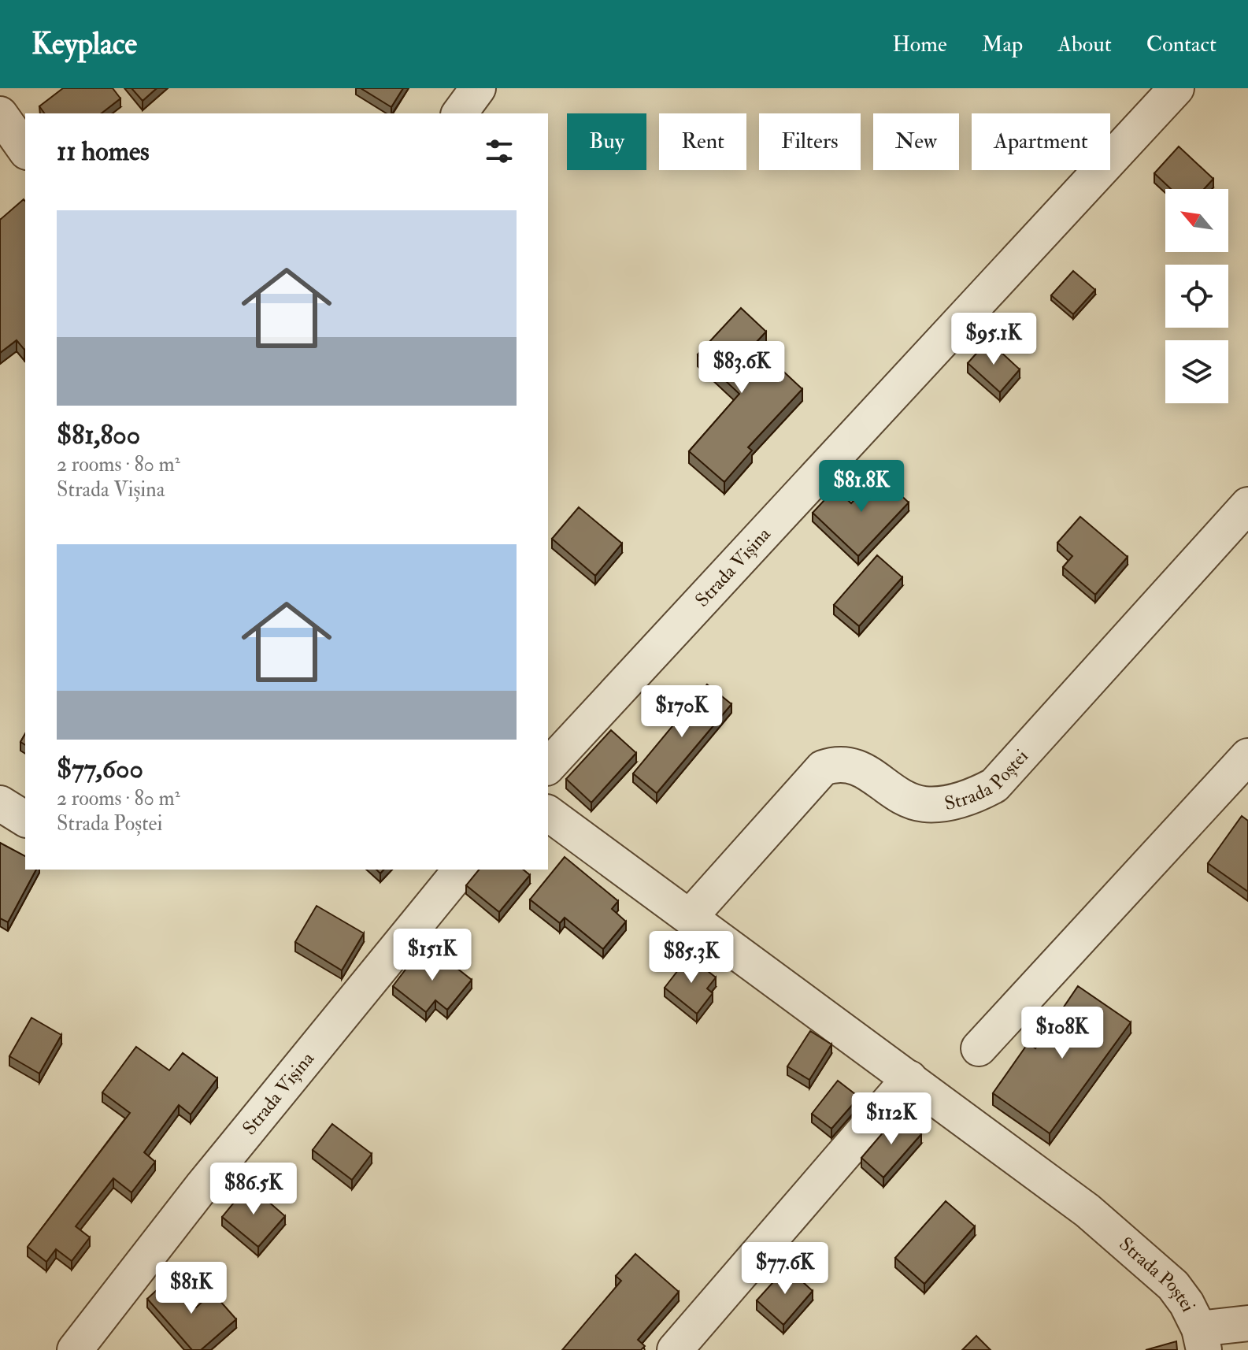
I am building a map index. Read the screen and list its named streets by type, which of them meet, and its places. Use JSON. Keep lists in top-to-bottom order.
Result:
{
  "streets": {
    "street": ["Strada Vișina", "Strada Poștei"]
  },
  "north": "top left",
  "page": {
    "header": "Keyplace",
    "nav": [
      "Home",
      "Map",
      "About",
      "Contact"
    ],
    "chip": [
      "Buy",
      "Rent",
      "Filters",
      "New",
      "Apartment"
    ],
    "heading": "11 homes",
    "list": [
      {
        "name": "$81,800",
        "note": "2 rooms · 80 m² · Strada Vișina"
      },
      {
        "name": "$77,600",
        "note": "2 rooms · 80 m² · Strada Poștei"
      }
    ],
    "price": [
      "$95.1K",
      "$83.6K",
      "$81.8K",
      "$170K",
      "$151K",
      "$85.3K",
      "$108K",
      "$112K",
      "$86.5K",
      "$77.6K",
      "$81K"
    ]
  }
}
